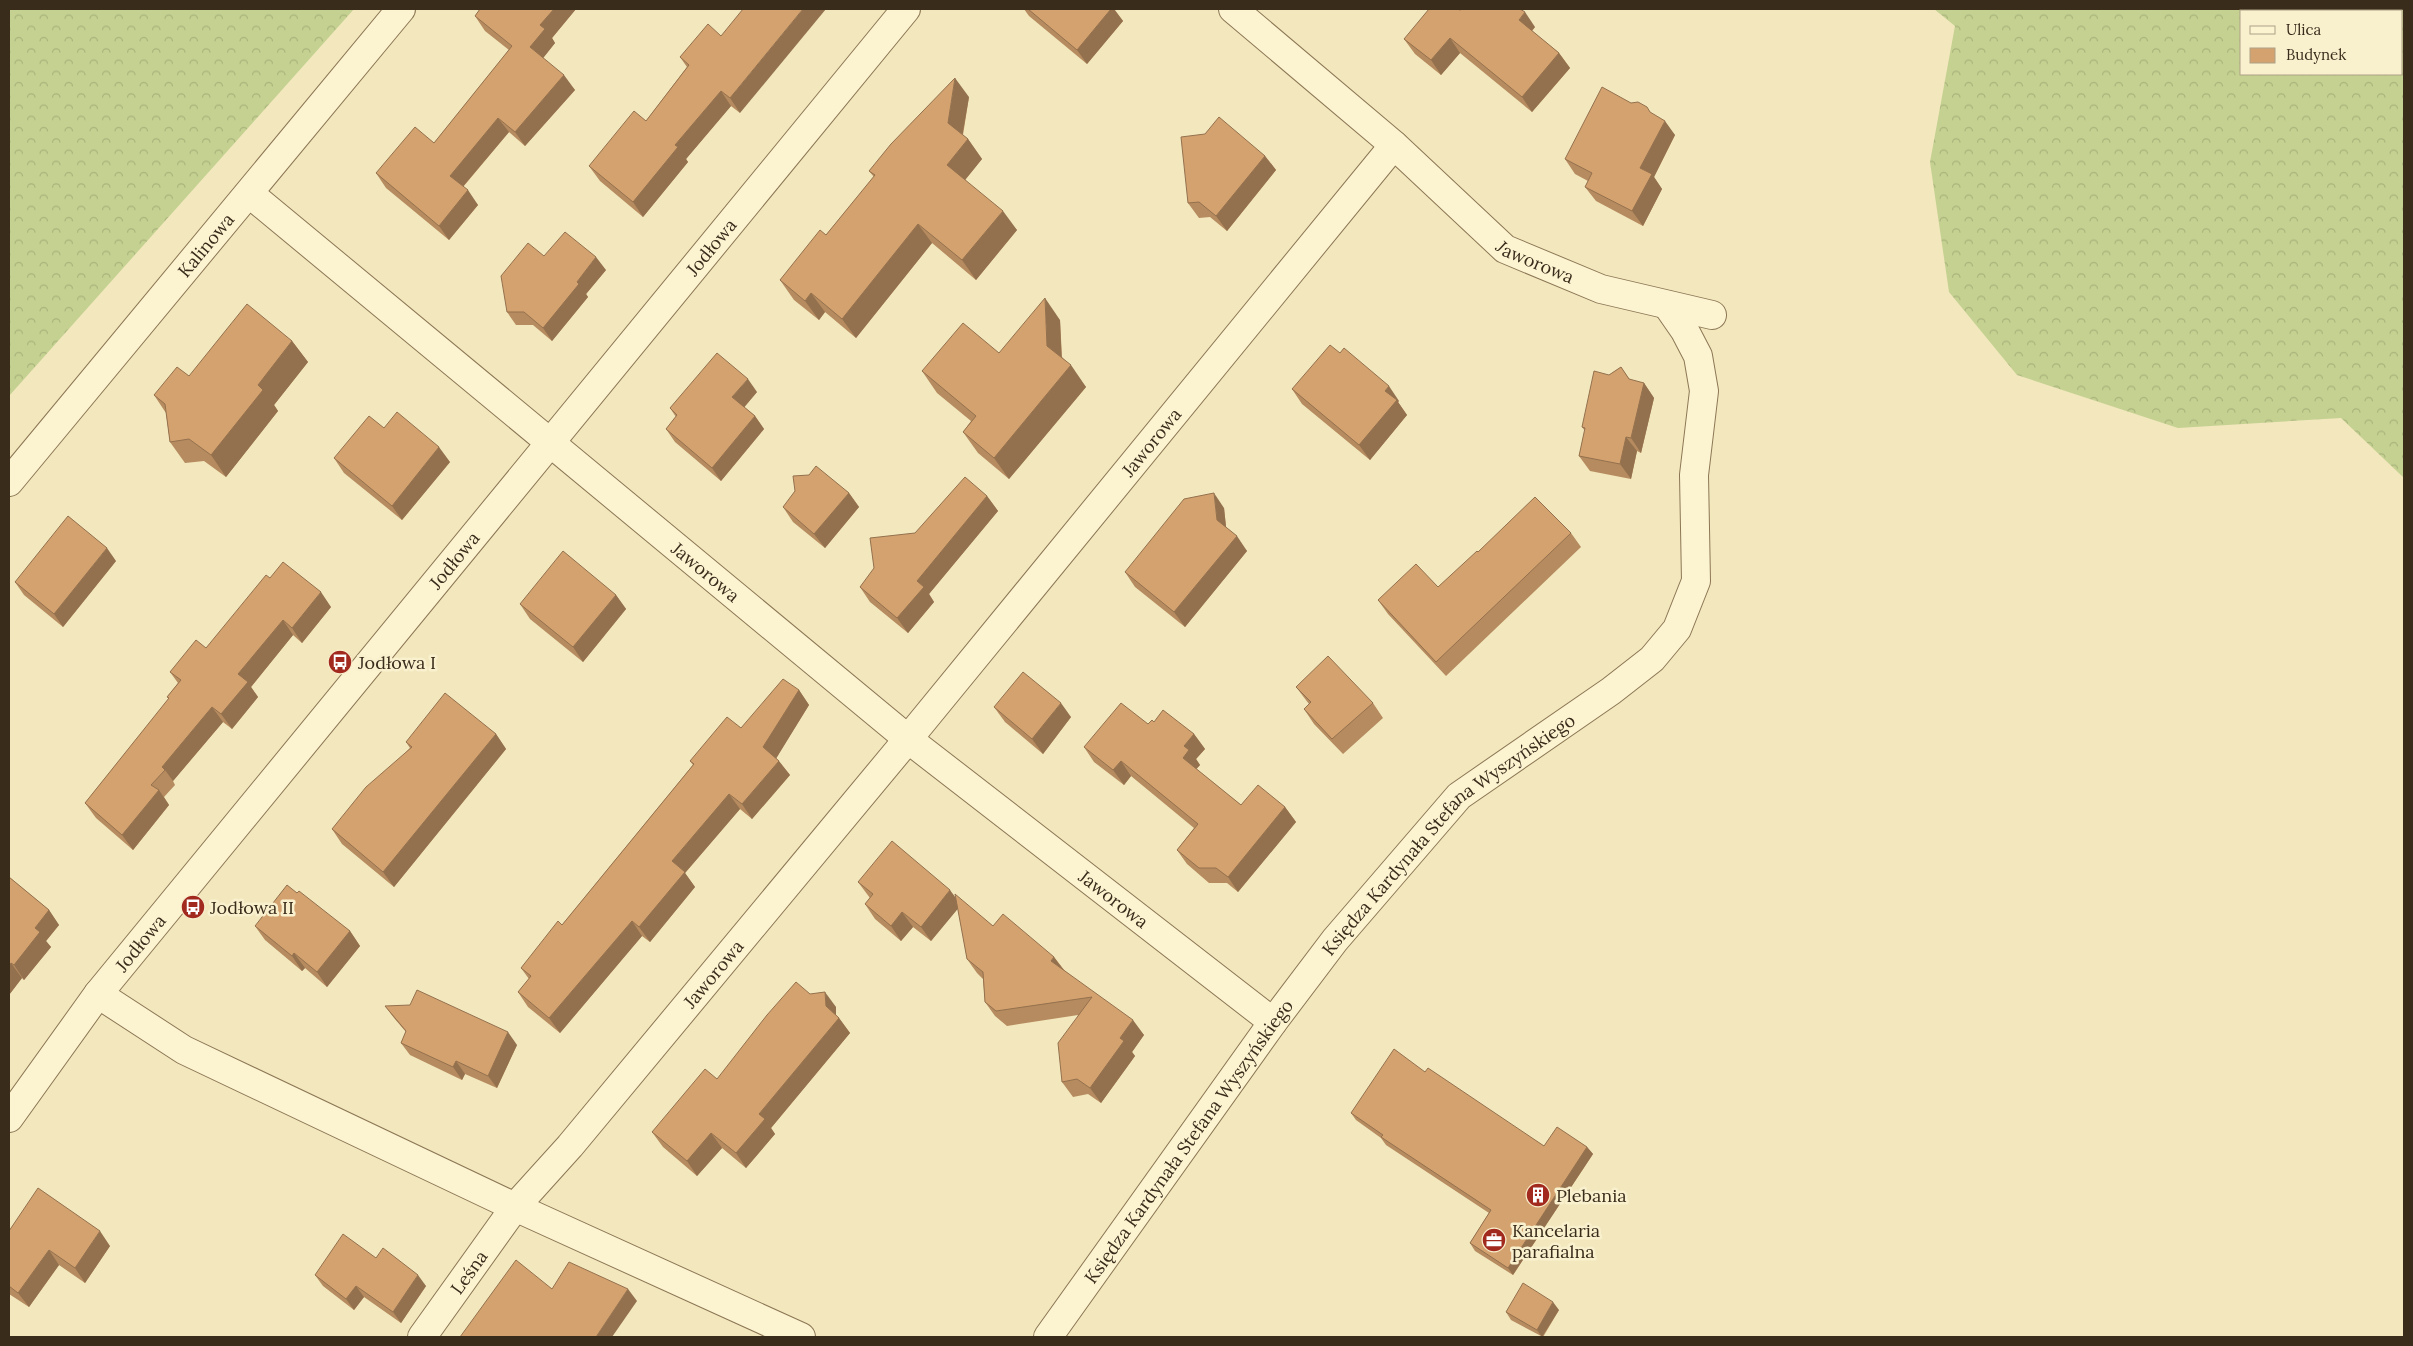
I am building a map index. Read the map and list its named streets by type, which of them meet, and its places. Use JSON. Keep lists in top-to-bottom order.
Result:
{
  "streets": {
    "street": [
      "Kalinowa",
      "Jodłowa",
      "Jaworowa",
      "Księdza Kardynała Stefana Wyszyńskiego",
      "Leśna"
    ]
  },
  "crossings": [
    ["Kalinowa", "Jaworowa"],
    ["Jodłowa", "Jaworowa"],
    ["Jaworowa", "Księdza Kardynała Stefana Wyszyńskiego"],
    ["Jaworowa", "Leśna"]
  ],
  "places": {
    "bus stop": ["Jodłowa I", "Jodłowa II"],
    "building": ["Plebania"],
    "office": ["Kancelaria parafialna"]
  },
  "legend": ["Ulica", "Budynek"]
}
